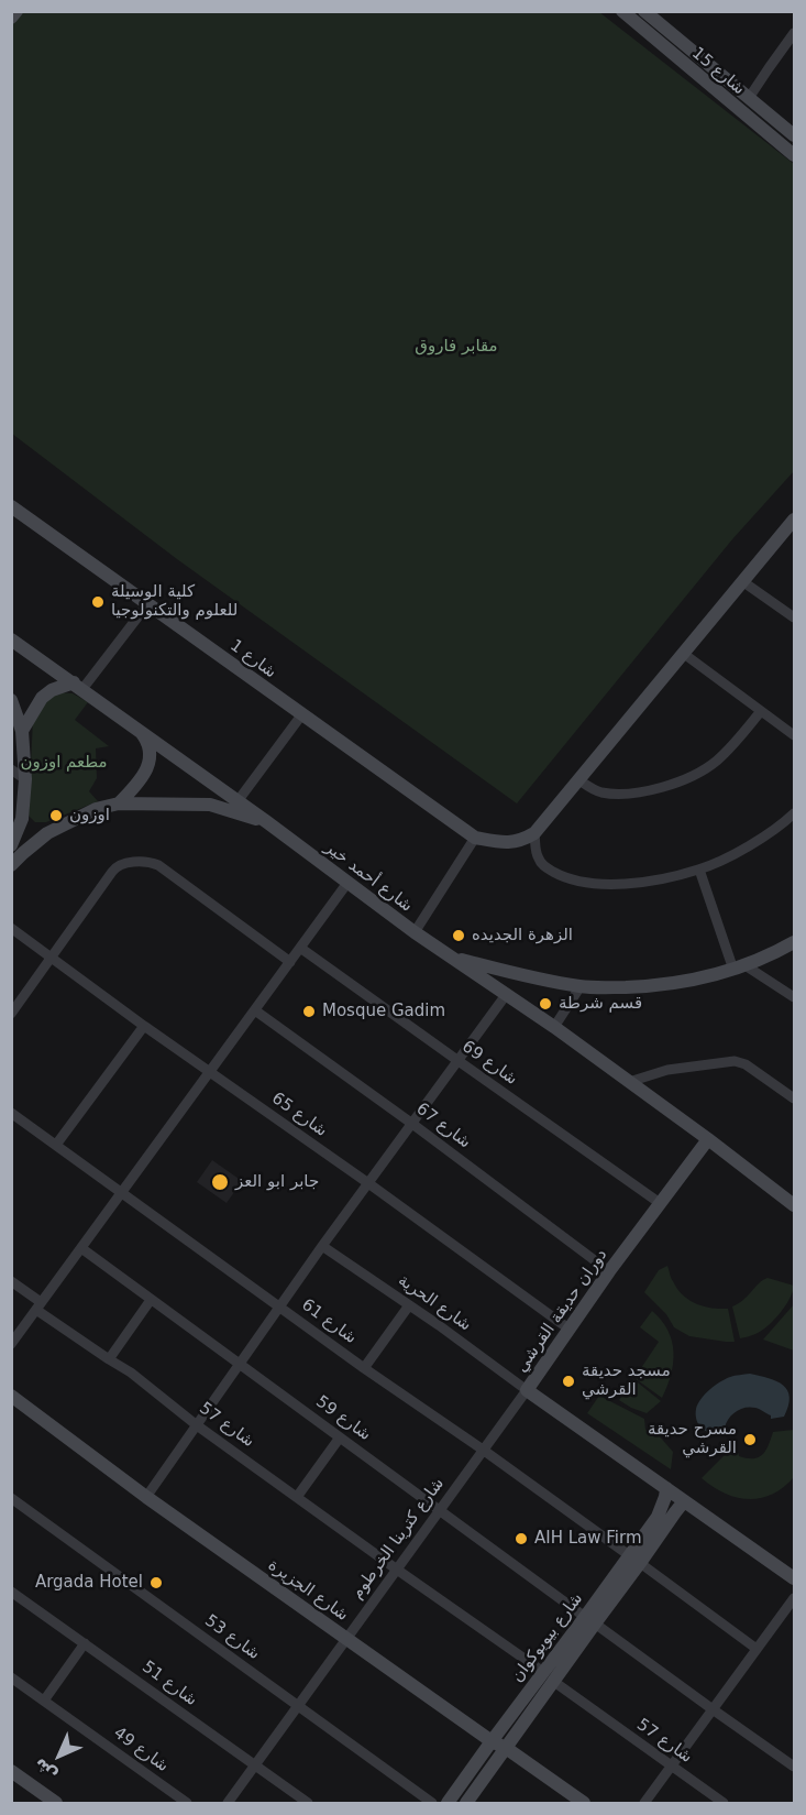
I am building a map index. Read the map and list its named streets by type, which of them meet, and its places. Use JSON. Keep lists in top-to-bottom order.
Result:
{
  "streets": {
    "street": [
      "شارع 15",
      "شارع 1",
      "شارع أحمد خير",
      "شارع 69",
      "شارع 65",
      "شارع 67",
      "شارع الحرية",
      "دوران حديقة القرشي",
      "شارع 61",
      "شارع 59",
      "شارع 57",
      "شارع كترينا الخرطوم",
      "شارع الجزيرة",
      "شارع 53",
      "شارع بيويوكوان",
      "شارع 51",
      "شارع 49"
    ]
  },
  "crossings": [
    ["شارع أحمد خير", "دوران حديقة القرشي"],
    ["شارع 69", "دوران حديقة القرشي"],
    ["شارع 65", "دوران حديقة القرشي"],
    ["شارع 67", "دوران حديقة القرشي"],
    ["شارع الحرية", "دوران حديقة القرشي"],
    ["شارع الحرية", "شارع كترينا الخرطوم"],
    ["دوران حديقة القرشي", "شارع كترينا الخرطوم"],
    ["دوران حديقة القرشي", "شارع بيويوكوان"],
    ["شارع 61", "شارع كترينا الخرطوم"],
    ["شارع 61", "شارع بيويوكوان"],
    ["شارع 59", "شارع كترينا الخرطوم"],
    ["شارع 59", "شارع بيويوكوان"],
    ["شارع 57", "شارع كترينا الخرطوم"],
    ["شارع 57", "شارع بيويوكوان"],
    ["شارع كترينا الخرطوم", "شارع الجزيرة"],
    ["شارع كترينا الخرطوم", "شارع 53"],
    ["شارع كترينا الخرطوم", "شارع 51"],
    ["شارع الجزيرة", "شارع بيويوكوان"]
  ],
  "parks": ["مقابر فاروق", "مطعم اوزون"],
  "places": [
    "كلية الوسيلة للعلوم والتكنولوجيا",
    "اوزون",
    "الزهرة الجديده",
    "قسم شرطة",
    "Mosque Gadim",
    "جابر ابو العز",
    "مسجد حديقة القرشي",
    "مسرح حديقة القرشي",
    "AIH Law Firm",
    "Argada Hotel"
  ],
  "north": "bottom left"
}
